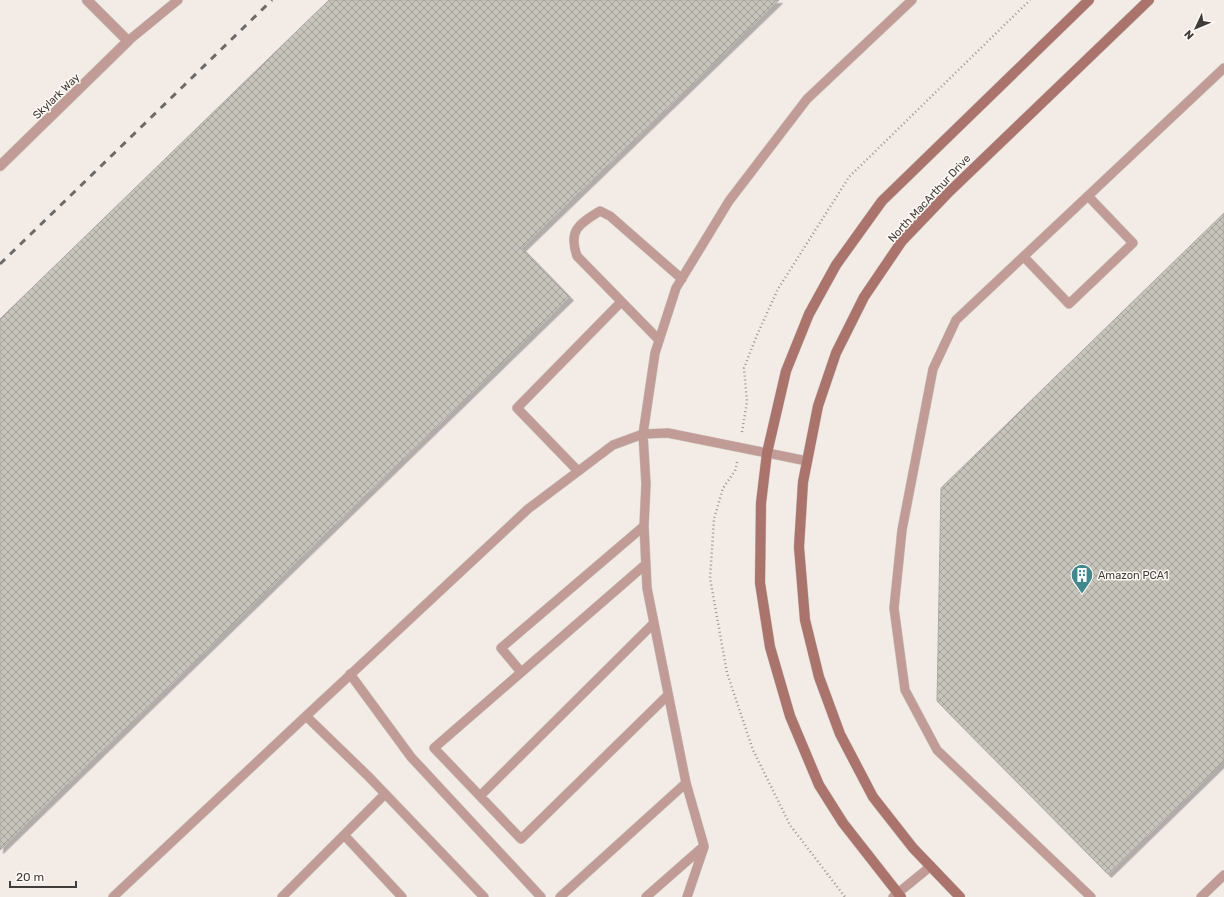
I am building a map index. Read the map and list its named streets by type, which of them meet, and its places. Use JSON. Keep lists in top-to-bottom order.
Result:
{
  "streets": {
    "main road": ["North MacArthur Drive"],
    "street": ["Skylark Way"]
  },
  "places": {
    "building": ["Amazon PCA1"]
  },
  "scale_bar": "20 m",
  "north": "bottom left"
}
